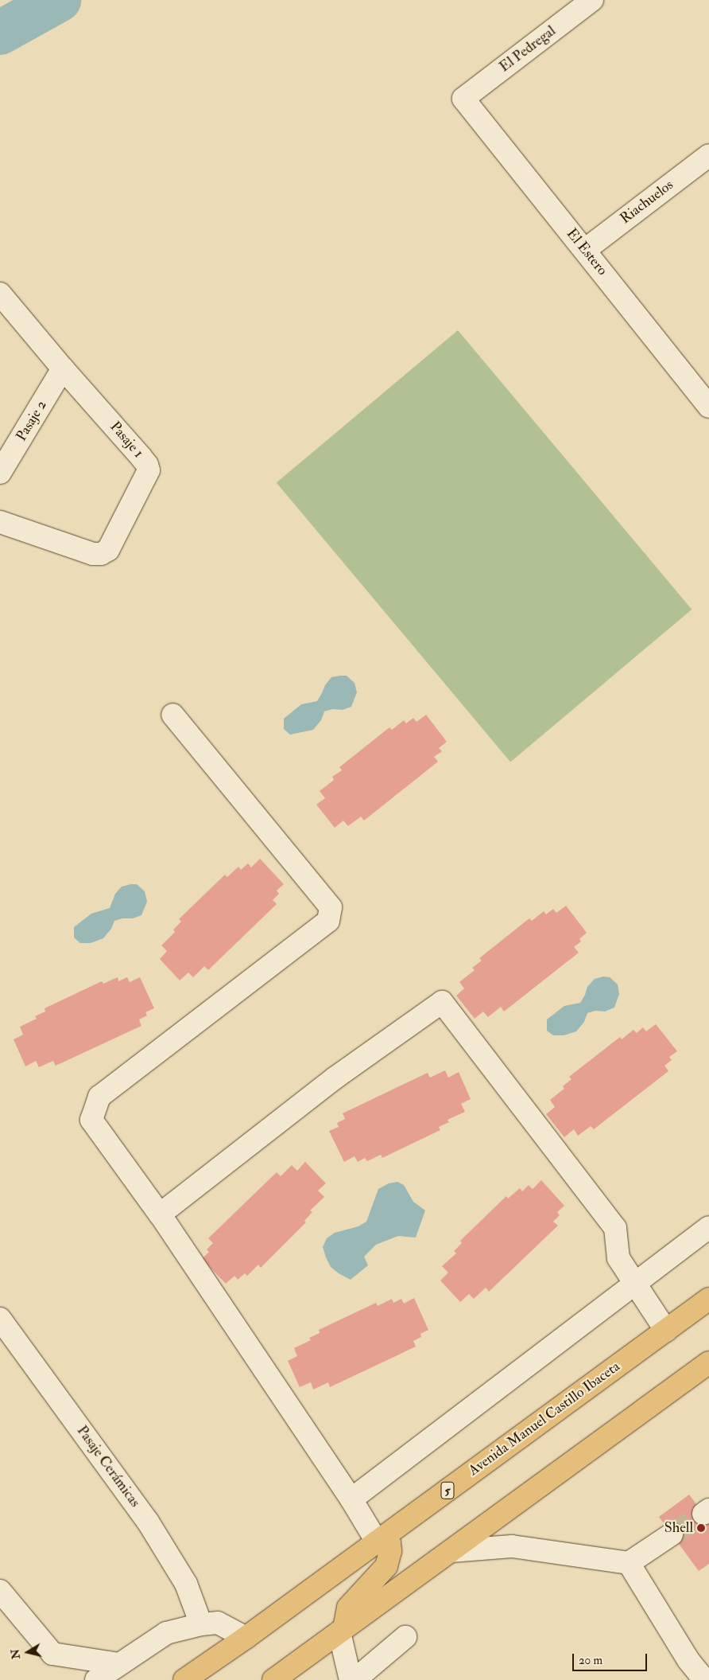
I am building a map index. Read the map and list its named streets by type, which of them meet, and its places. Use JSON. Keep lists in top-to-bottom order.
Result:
{
  "streets": {
    "highway": ["Avenida Manuel Castillo Ibaceta", "5"],
    "street": [
      "El Pedregal",
      "Riachuelos",
      "El Estero",
      "Pasaje 2",
      "Pasaje 1",
      "Pasaje Cerámicas"
    ]
  },
  "crossings": [
    ["El Pedregal", "El Estero"],
    ["Riachuelos", "El Estero"],
    ["Pasaje 2", "Pasaje 1"]
  ],
  "places": ["Shell"],
  "scale_bar": "20 m",
  "north": "left"
}
